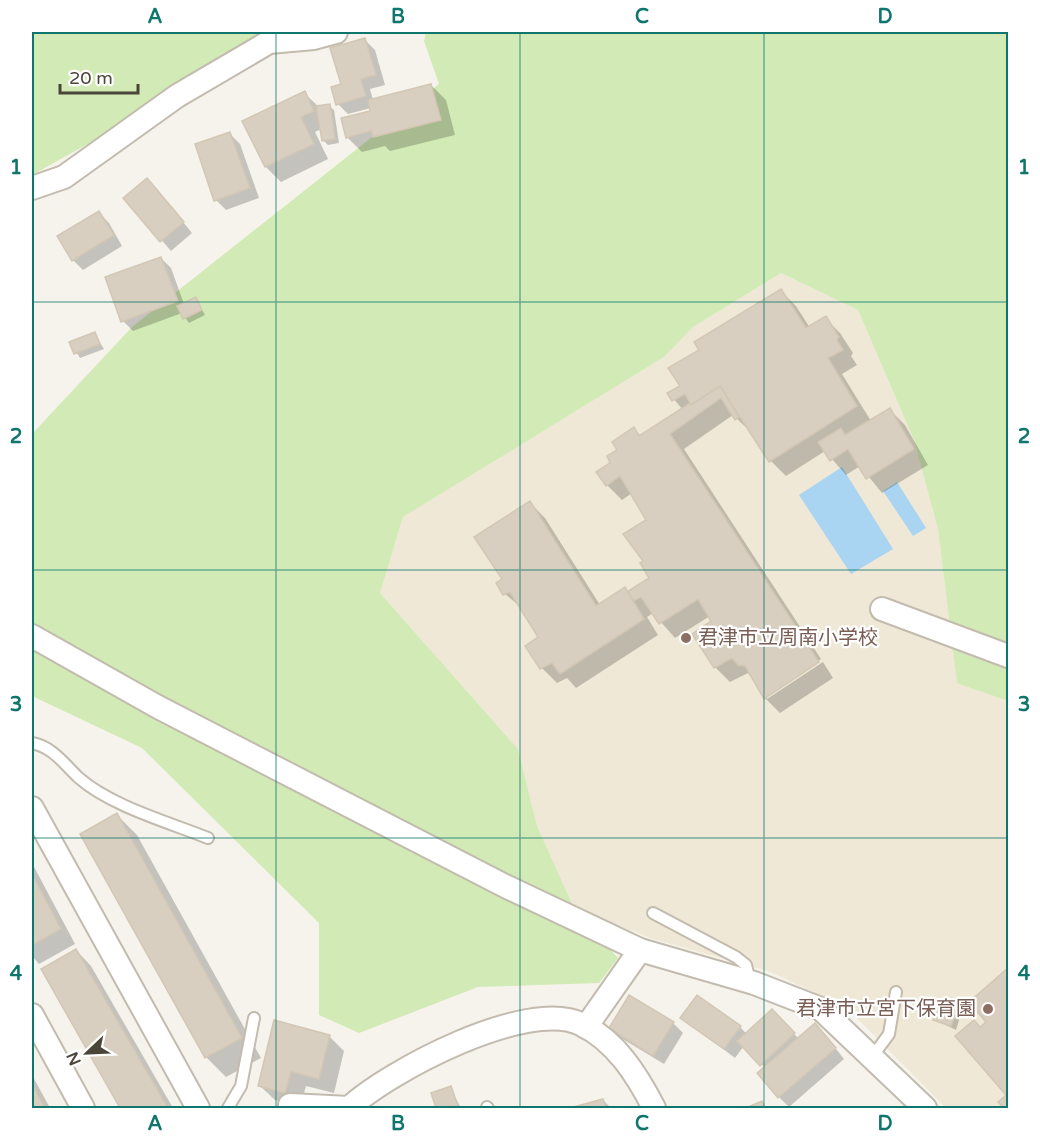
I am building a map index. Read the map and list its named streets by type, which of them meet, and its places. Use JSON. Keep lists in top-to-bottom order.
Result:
{
  "places": ["君津市立周南小学校", "君津市立宮下保育園"],
  "scale_bar": "20 m",
  "north": "bottom left",
  "grid": {
    "columns": [
      "A",
      "B",
      "C",
      "D"
    ],
    "rows": [
      "1",
      "2",
      "3",
      "4"
    ]
  }
}
